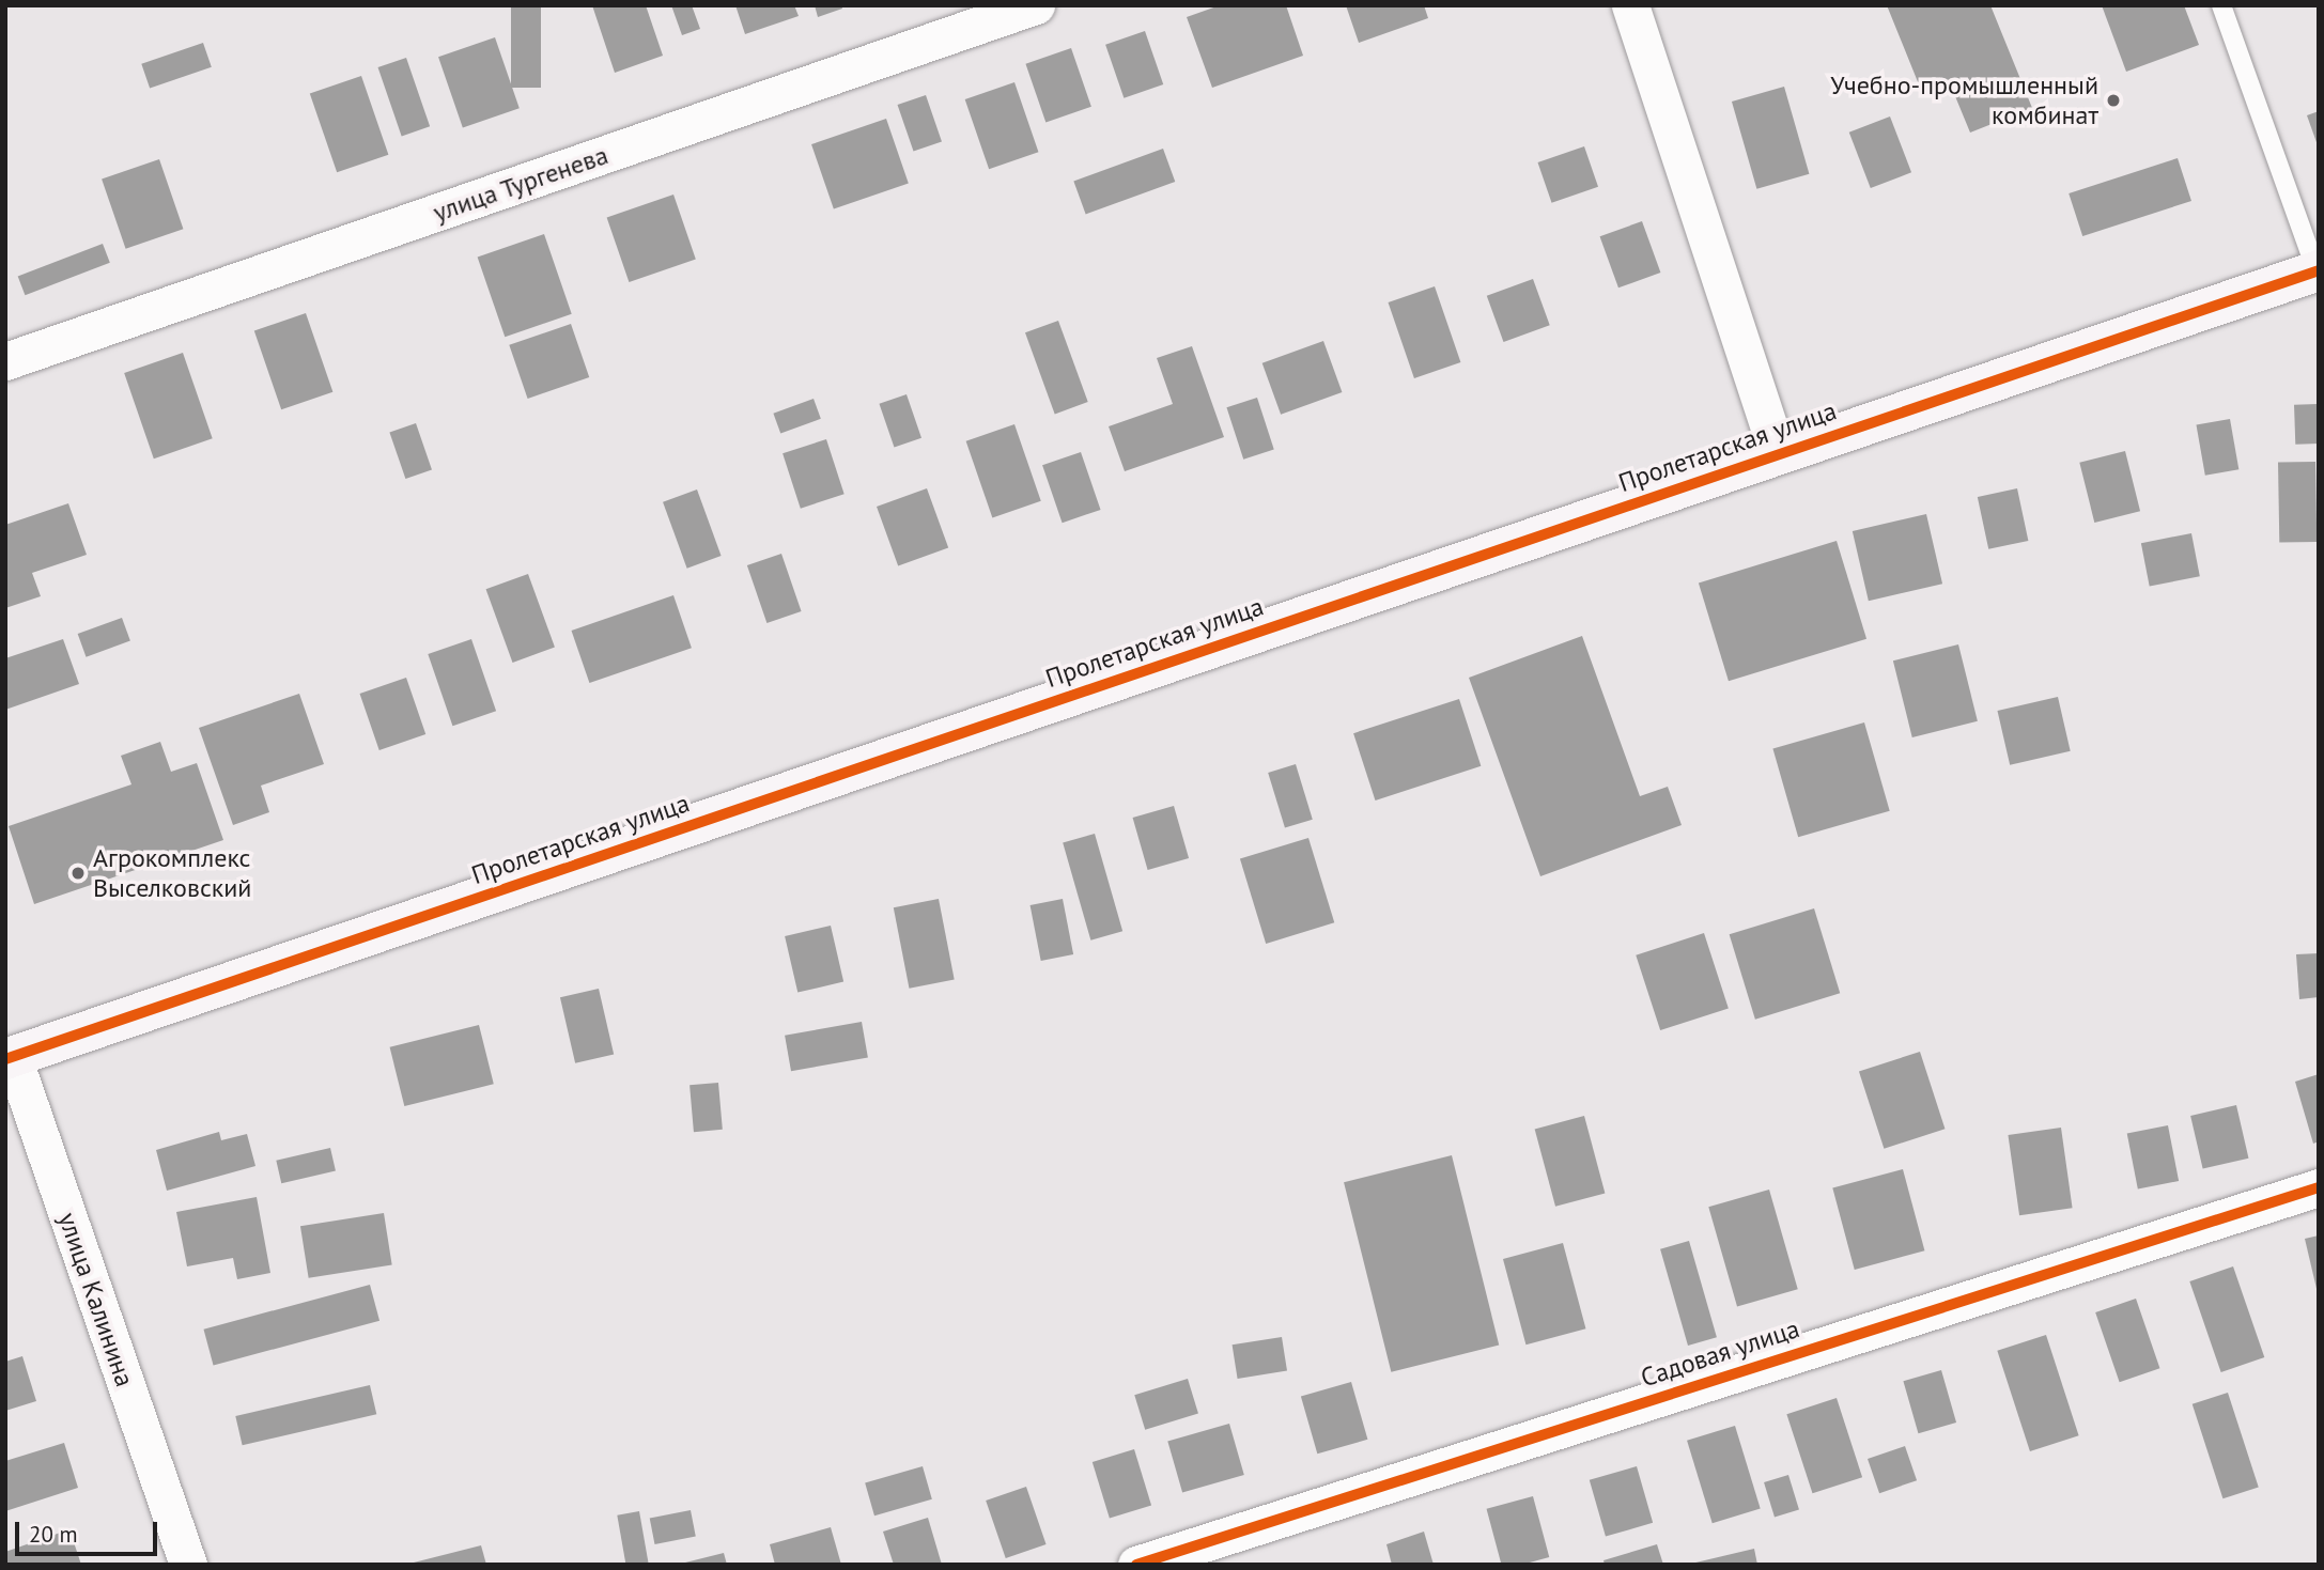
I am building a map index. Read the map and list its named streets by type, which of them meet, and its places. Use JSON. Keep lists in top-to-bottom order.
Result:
{
  "streets": {
    "street": [
      "улица Тургенева",
      "Пролетарская улица",
      "улица Калинина",
      "Садовая улица"
    ]
  },
  "crossings": [
    ["Пролетарская улица", "улица Калинина"]
  ],
  "places": ["Учебно-промышленный комбинат", "Агрокомплекс Выселковский"],
  "scale_bar": "20 m"
}
